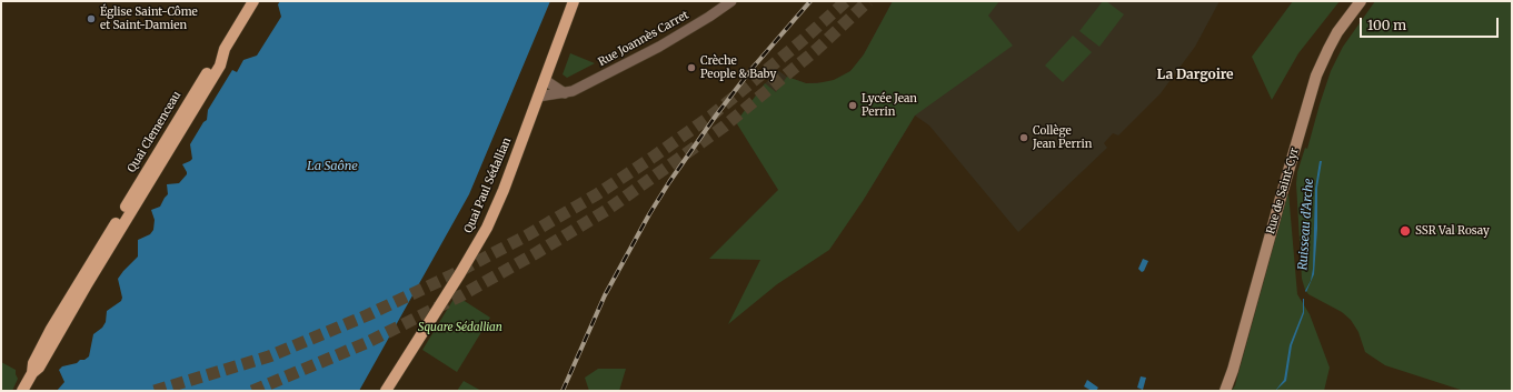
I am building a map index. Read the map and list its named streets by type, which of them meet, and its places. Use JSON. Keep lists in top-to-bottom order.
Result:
{
  "streets": {
    "main road": ["Quai Clemenceau", "Quai Paul Sédallian", "Rue de Saint-Cyr"],
    "street": ["Rue Joannès Carret"]
  },
  "crossings": [
    ["Rue Joannès Carret", "Quai Paul Sédallian"]
  ],
  "districts": ["La Dargoire"],
  "water": ["La Saône", "Ruisseau d'Arche"],
  "parks": ["Square Sédallian"],
  "places": [
    "Église Saint-Côme et Saint-Damien",
    "Crèche People & Baby",
    "Lycée Jean Perrin",
    "Collège Jean Perrin",
    "SSR Val Rosay"
  ],
  "scale_bar": "100 m"
}
